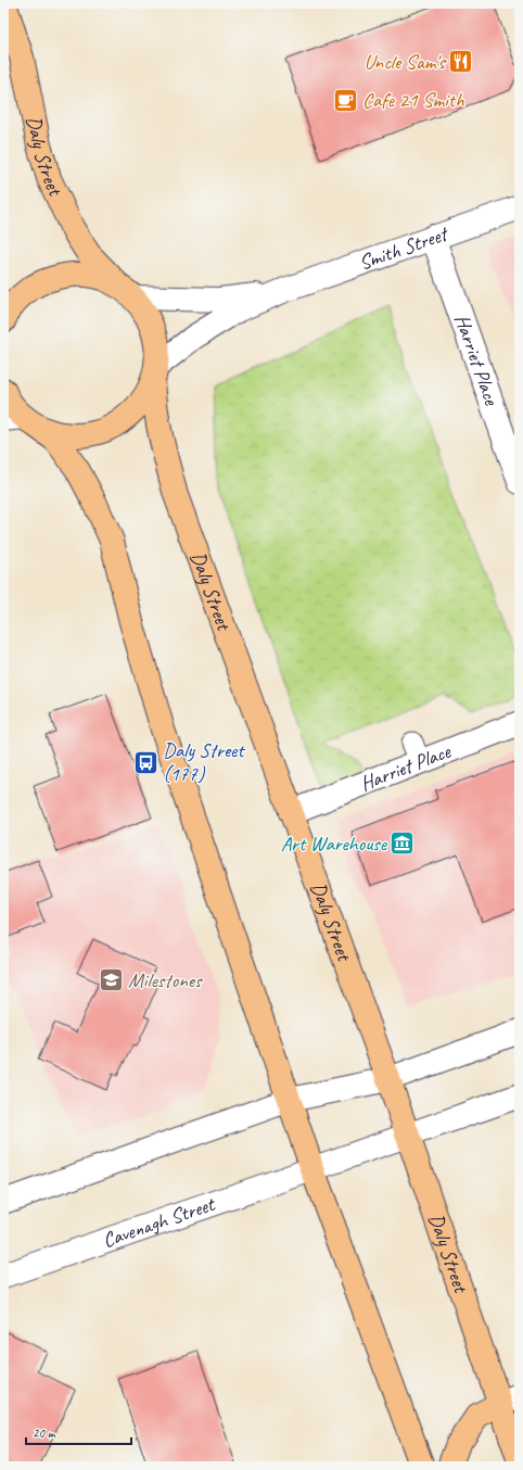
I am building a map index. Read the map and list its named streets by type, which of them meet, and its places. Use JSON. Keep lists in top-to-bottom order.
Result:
{
  "streets": {
    "main road": ["Daly Street"],
    "street": ["Smith Street", "Harriet Place", "Cavenagh Street"]
  },
  "crossings": [
    ["Daly Street", "Smith Street"],
    ["Daly Street", "Harriet Place"],
    ["Daly Street", "Cavenagh Street"],
    ["Smith Street", "Harriet Place"]
  ],
  "places": {
    "restaurant": ["Uncle Sam's"],
    "cafe": ["Cafe 21 Smith"],
    "bus stop": ["Daly Street (177)"],
    "museum": ["Art Warehouse"],
    "school or university": ["Milestones"]
  },
  "scale_bar": "20 m"
}
